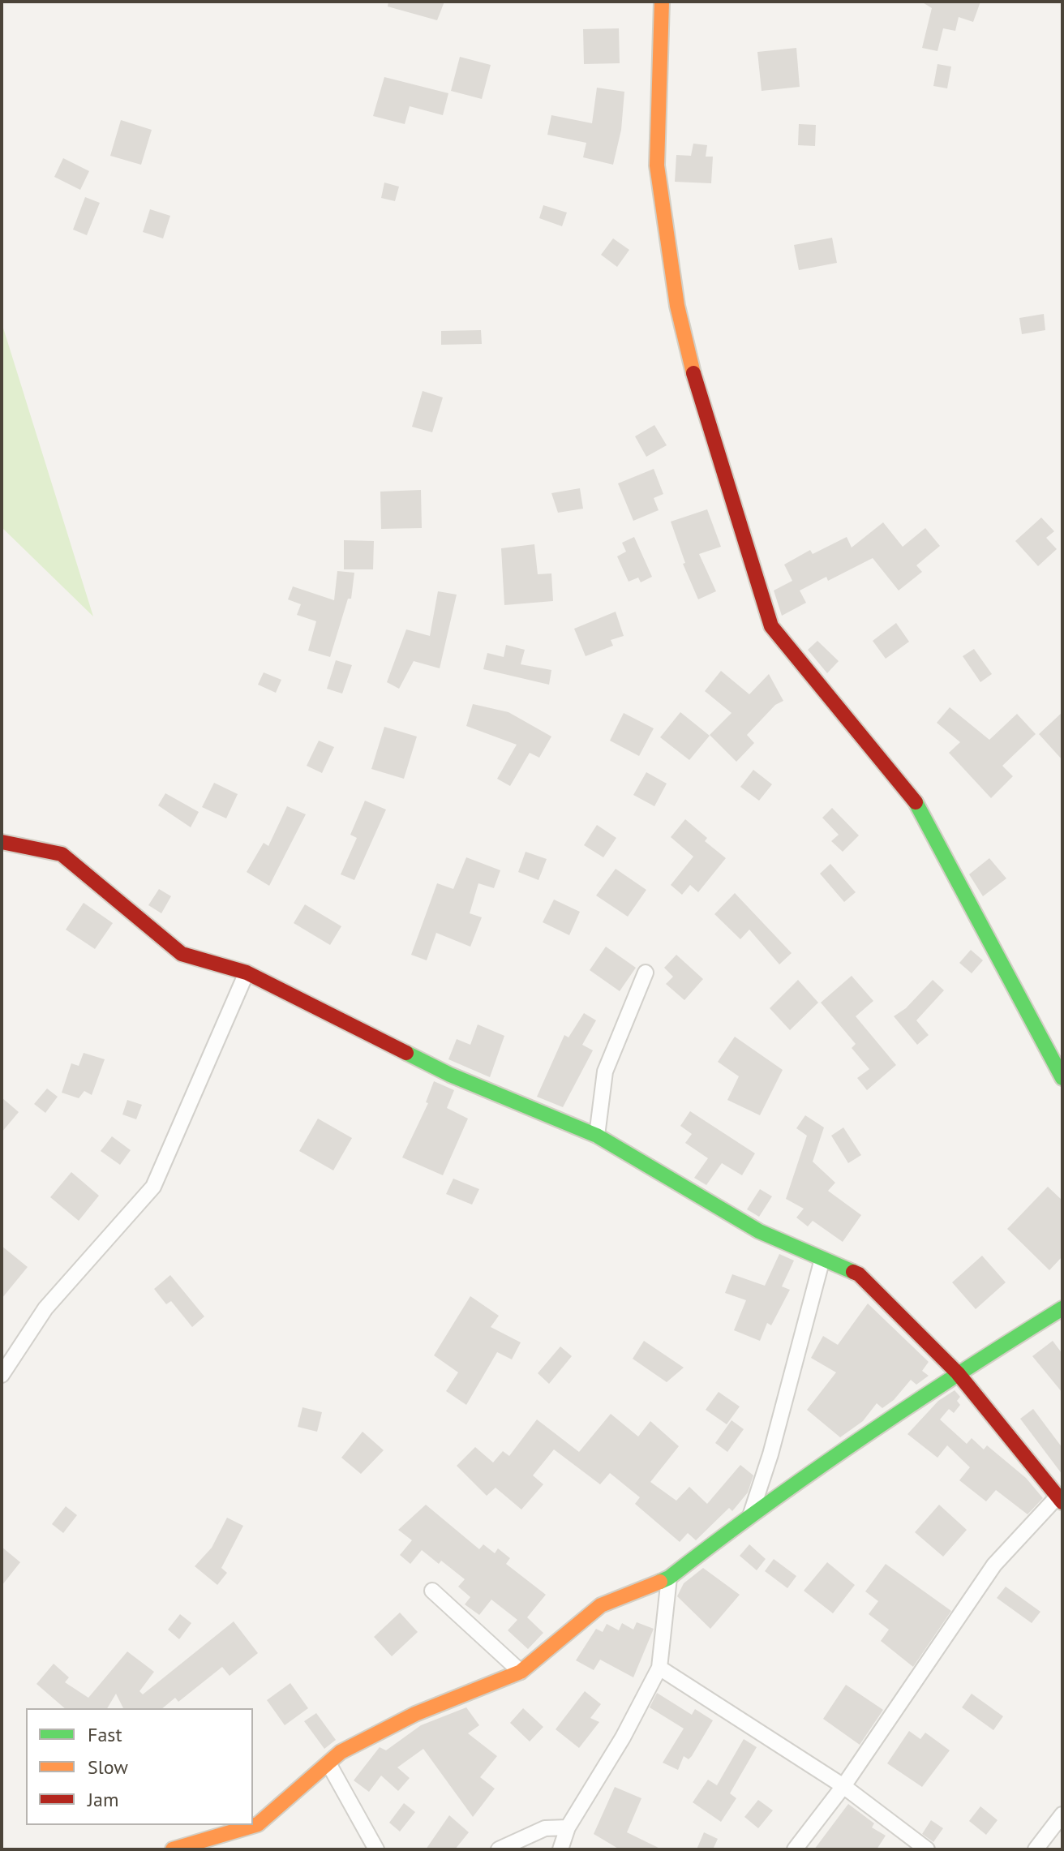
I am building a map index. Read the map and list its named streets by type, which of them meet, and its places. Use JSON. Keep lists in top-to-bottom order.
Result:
{
  "legend": ["Fast", "Slow", "Jam"]
}
